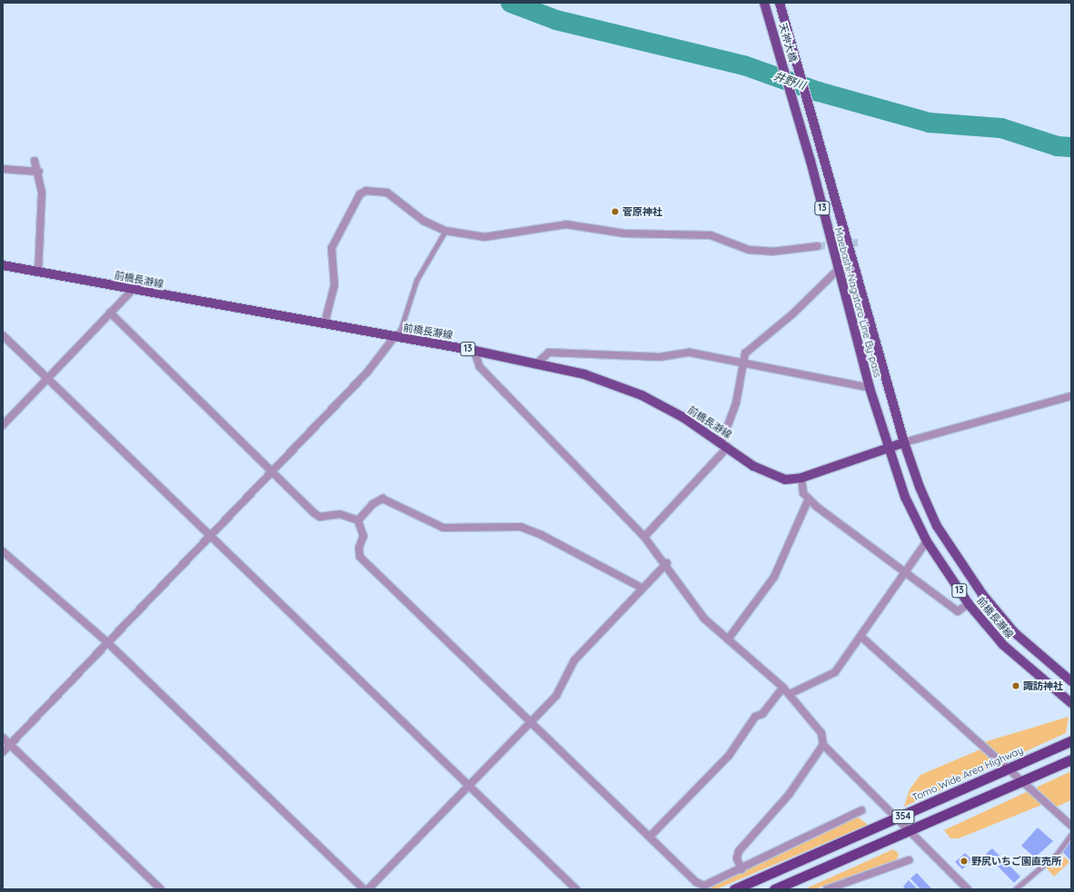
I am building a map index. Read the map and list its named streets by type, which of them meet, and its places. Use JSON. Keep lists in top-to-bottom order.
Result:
{
  "streets": {
    "highway": ["Tomo Wide Area Highway", "354"],
    "main road": [
      "天神大橋",
      "13",
      "前橋長瀞線",
      "Maebashi-Nagatoro Line By-pass"
    ]
  },
  "crossings": [
    ["天神大橋", "Maebashi-Nagatoro Line By-pass"],
    ["前橋長瀞線", "Maebashi-Nagatoro Line By-pass"]
  ],
  "water": ["井野川"],
  "places": ["菅原神社", "諏訪神社", "野尻いちご園直売所"]
}
